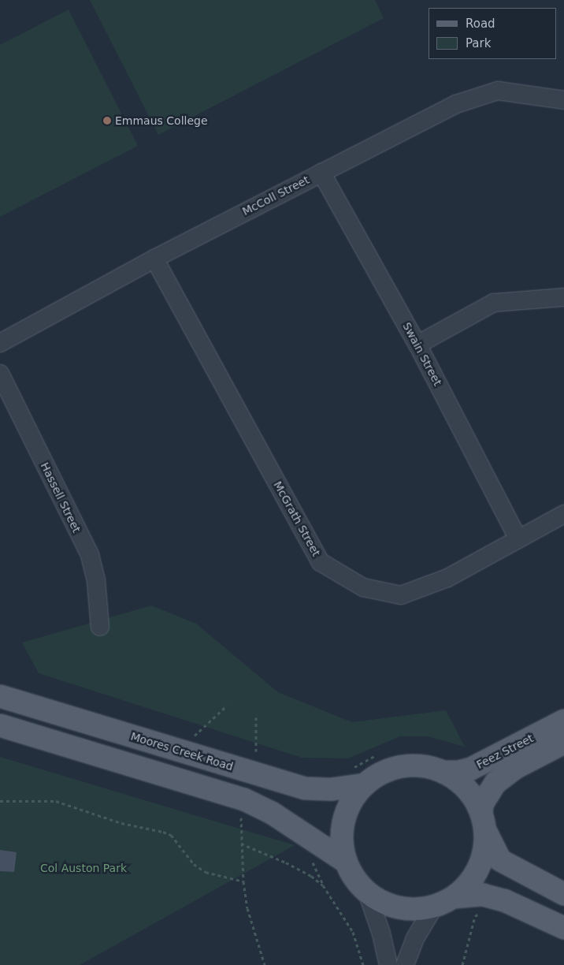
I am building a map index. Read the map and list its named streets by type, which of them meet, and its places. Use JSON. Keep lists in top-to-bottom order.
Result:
{
  "streets": {
    "main road": ["Moores Creek Road", "Feez Street"],
    "street": [
      "McColl Street",
      "Swain Street",
      "Hassell Street",
      "McGrath Street"
    ]
  },
  "crossings": [
    ["McColl Street", "Swain Street"],
    ["McColl Street", "McGrath Street"],
    ["Swain Street", "McGrath Street"]
  ],
  "parks": ["Col Auston Park"],
  "places": ["Emmaus College"],
  "legend": ["Road", "Park"]
}
